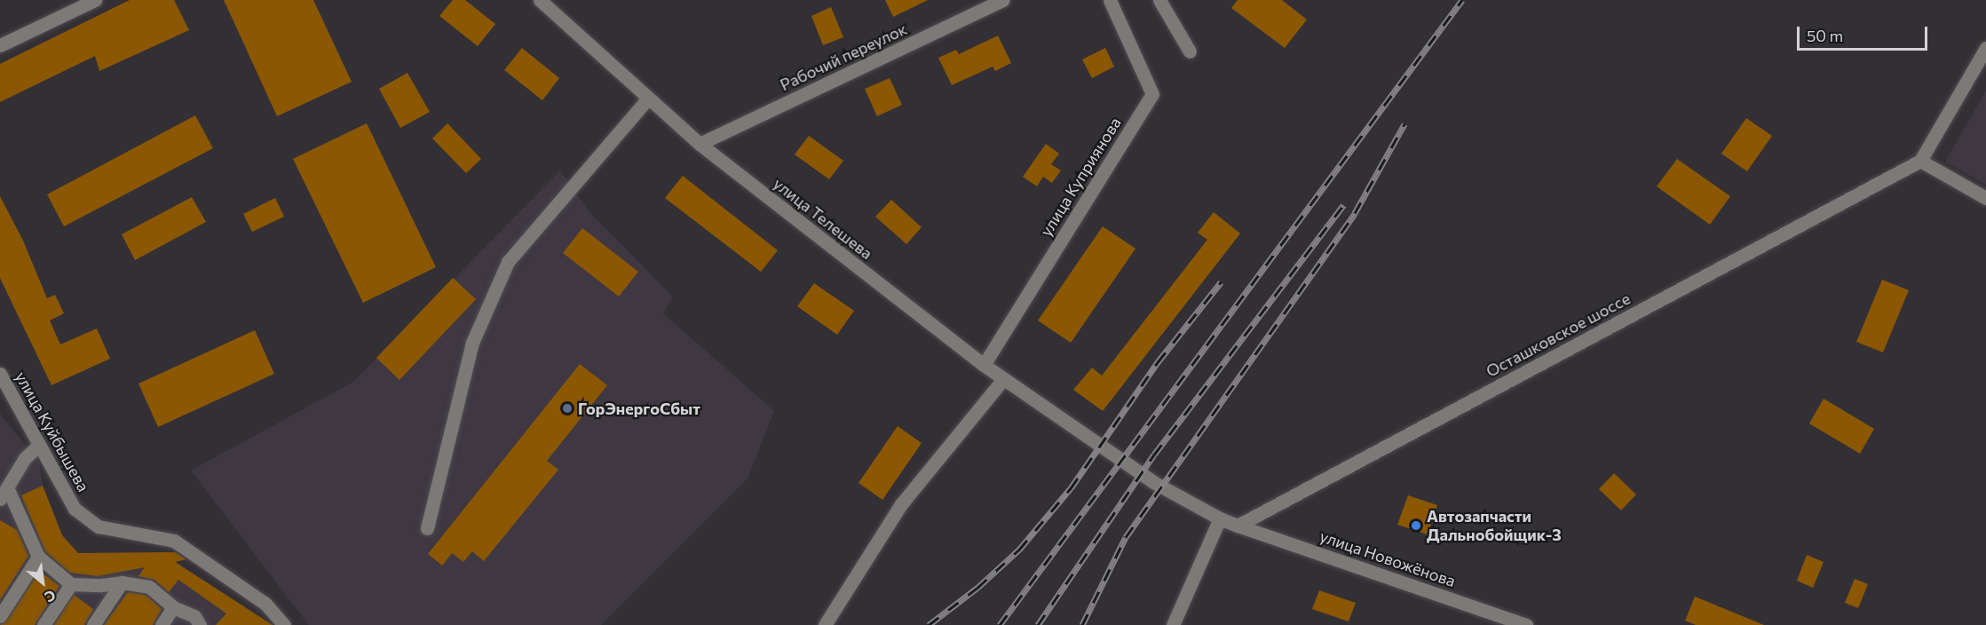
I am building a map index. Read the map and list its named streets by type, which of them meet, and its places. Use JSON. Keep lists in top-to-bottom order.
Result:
{
  "streets": {
    "street": [
      "Рабочий переулок",
      "улица Куприянова",
      "улица Телешева",
      "Осташковское шоссе",
      "улица Куйбышева",
      "улица Новожёнова"
    ]
  },
  "crossings": [
    ["Рабочий переулок", "улица Телешева"],
    ["улица Куприянова", "улица Телешева"],
    ["Осташковское шоссе", "улица Новожёнова"]
  ],
  "places": ["ГорЭнергоСбыт", "Автозапчасти Дальнобойщик-3"],
  "scale_bar": "50 m",
  "north": "bottom right"
}
